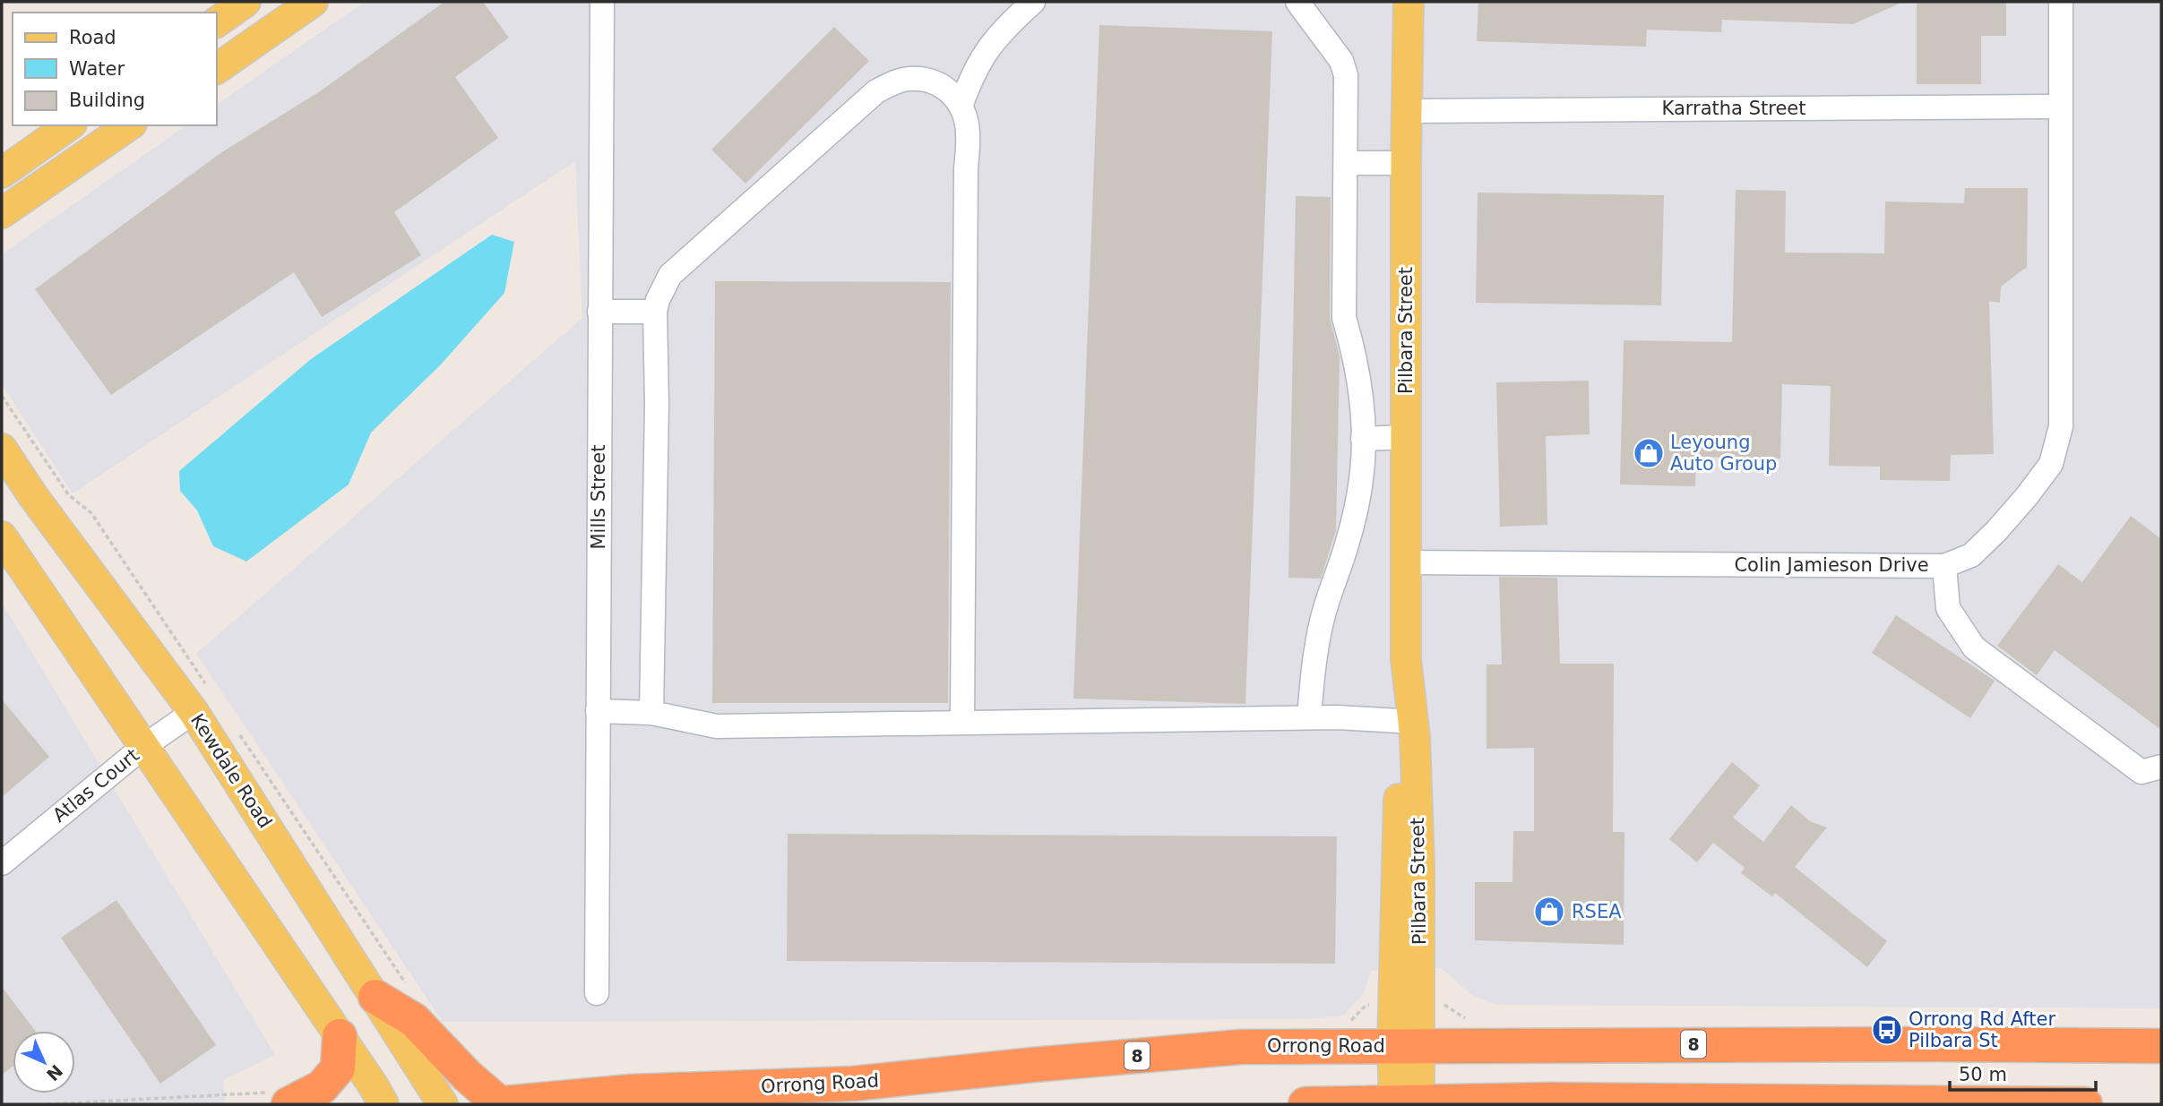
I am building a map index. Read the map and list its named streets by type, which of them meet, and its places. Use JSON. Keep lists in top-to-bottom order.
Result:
{
  "streets": {
    "highway": ["8", "Orrong Road"],
    "main road": ["Pilbara Street", "Kewdale Road"],
    "street": [
      "Karratha Street",
      "Mills Street",
      "Colin Jamieson Drive",
      "Atlas Court"
    ]
  },
  "crossings": [
    ["Karratha Street", "Pilbara Street"],
    ["Karratha Street", "Colin Jamieson Drive"],
    ["Pilbara Street", "Colin Jamieson Drive"],
    ["Pilbara Street", "Orrong Road"],
    ["Kewdale Road", "Atlas Court"]
  ],
  "places": {
    "shop": ["Leyoung Auto Group", "RSEA"],
    "bus stop": ["Orrong Rd After Pilbara St"]
  },
  "legend": ["Road", "Water", "Building"],
  "scale_bar": "50 m",
  "north": "bottom right"
}
